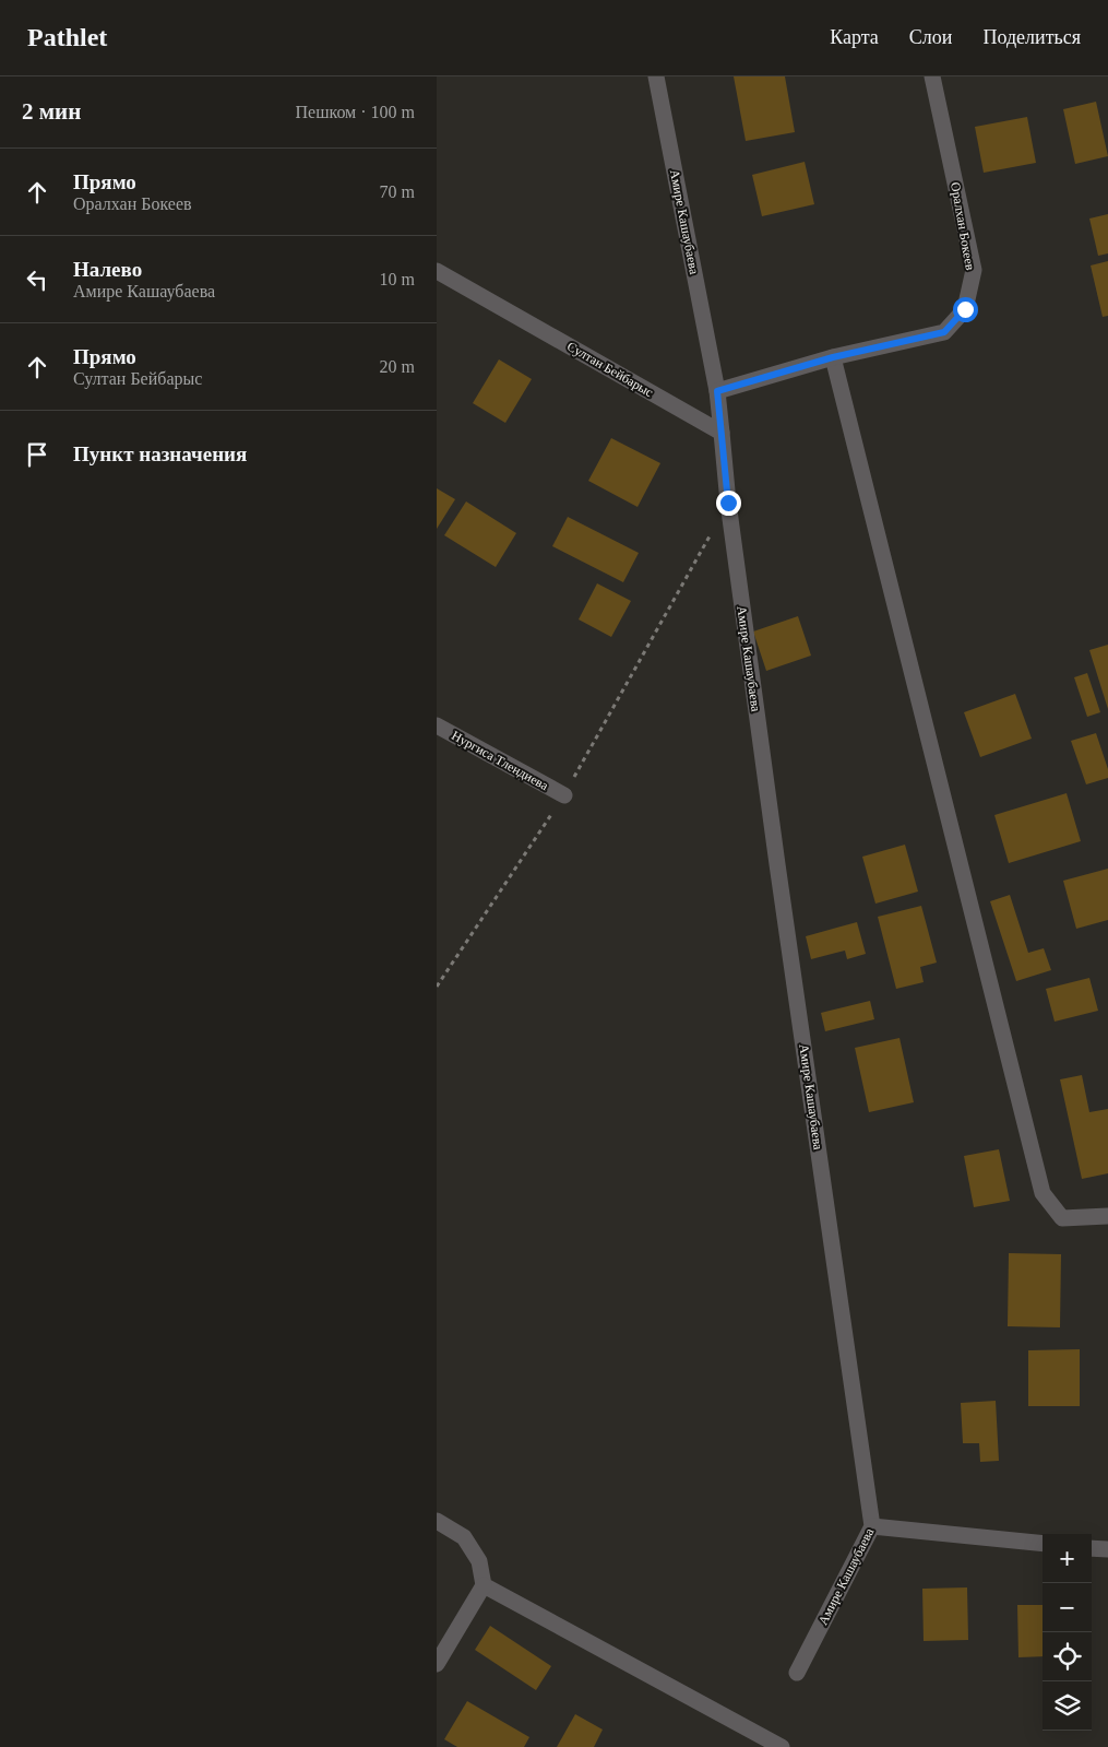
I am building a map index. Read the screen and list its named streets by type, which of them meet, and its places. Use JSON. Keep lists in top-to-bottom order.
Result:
{
  "streets": {
    "street": [
      "Амире Кашаубаева",
      "Оралхан Бокеев",
      "Султан Бейбарыс",
      "Нургиса Тлендиева"
    ]
  },
  "crossings": [
    ["Амире Кашаубаева", "Оралхан Бокеев"],
    ["Амире Кашаубаева", "Султан Бейбарыс"]
  ],
  "page": {
    "header": "Pathlet",
    "nav": ["Карта", "Слои", "Поделиться"],
    "heading": ["2 мин", "Пешком · 100 m"],
    "list": [
      ["Прямо", "Оралхан Бокеев", "70 m"],
      ["Налево", "Амире Кашаубаева", "10 m"],
      ["Прямо", "Султан Бейбарыс", "20 m"],
      "Пункт назначения"
    ],
    "map_buttons": ["+", "−"]
  }
}
